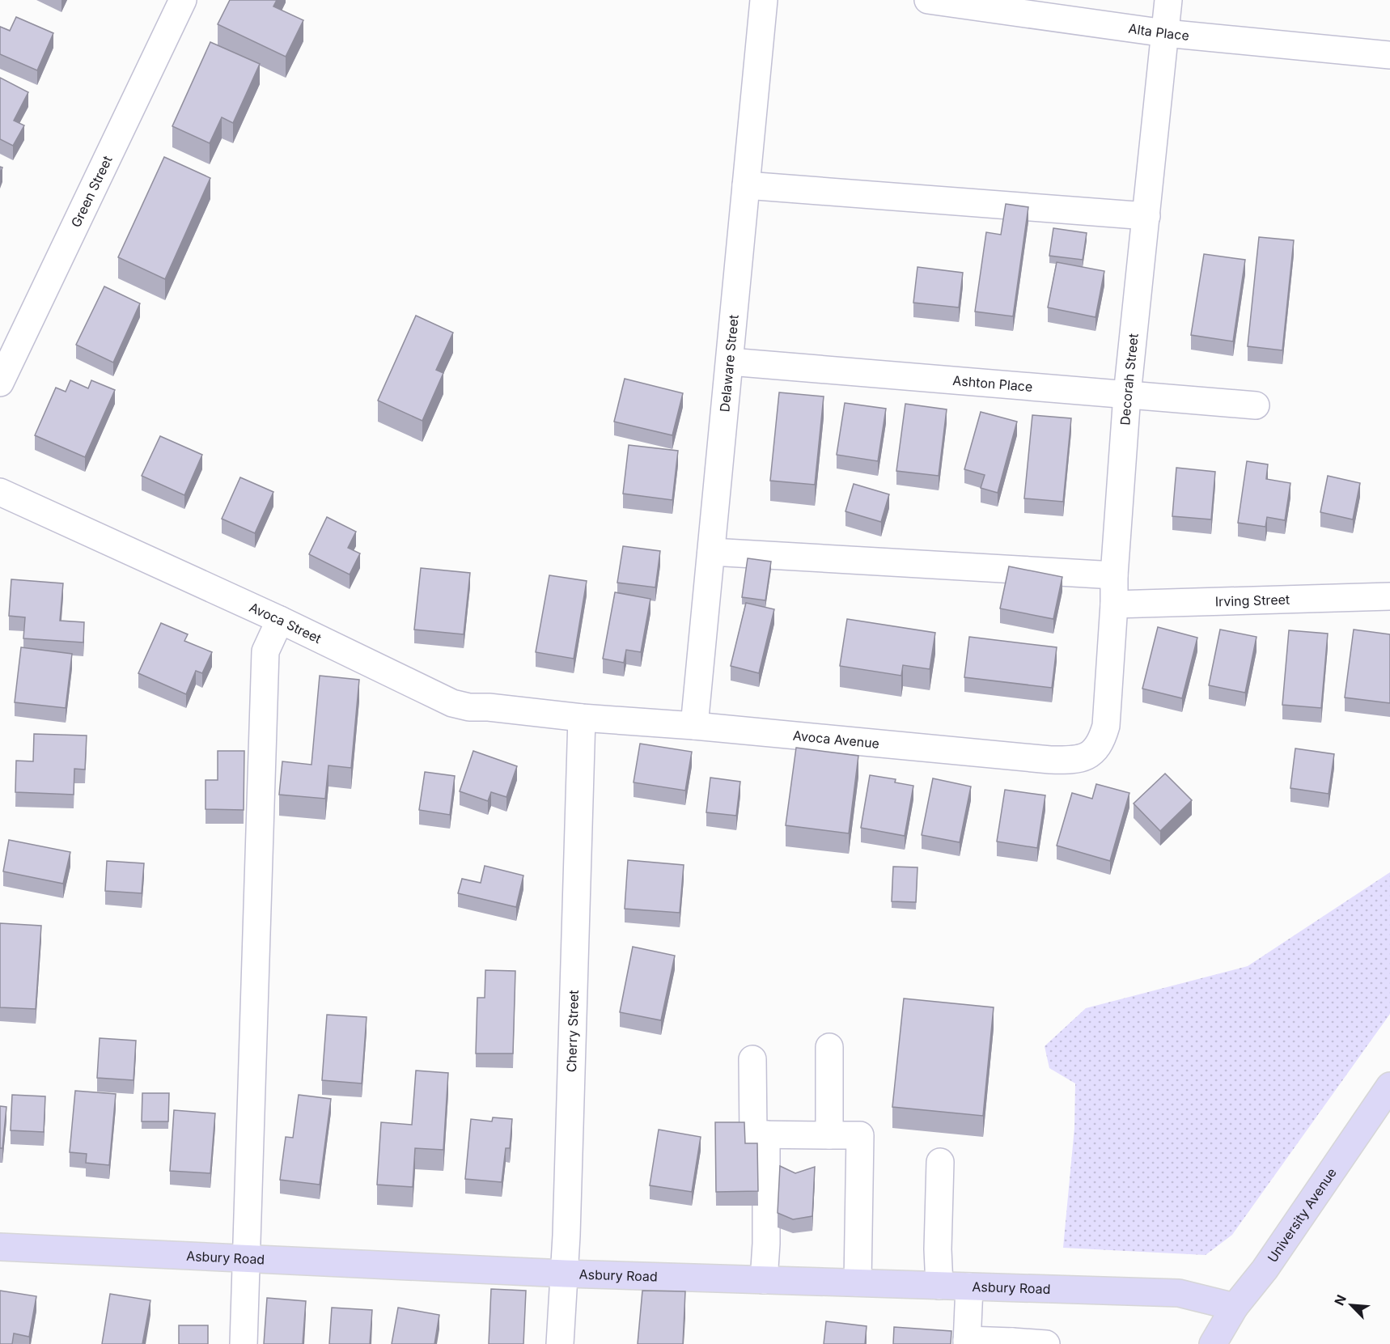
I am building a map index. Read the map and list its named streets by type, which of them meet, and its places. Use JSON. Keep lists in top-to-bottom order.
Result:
{
  "streets": {
    "main road": ["University Avenue", "Asbury Road"],
    "street": [
      "Alta Place",
      "Green Street",
      "Delaware Street",
      "Decorah Street",
      "Ashton Place",
      "Irving Street",
      "Avoca Street",
      "Avoca Avenue",
      "Cherry Street"
    ]
  },
  "crossings": [
    ["Alta Place", "Decorah Street"],
    ["Delaware Street", "Ashton Place"],
    ["Delaware Street", "Avoca Avenue"],
    ["Decorah Street", "Ashton Place"],
    ["Decorah Street", "Irving Street"],
    ["Decorah Street", "Avoca Avenue"],
    ["Avoca Street", "Avoca Avenue"],
    ["Avoca Street", "Cherry Street"],
    ["Avoca Avenue", "Cherry Street"],
    ["Cherry Street", "Asbury Road"],
    ["University Avenue", "Asbury Road"]
  ],
  "north": "top left"
}
